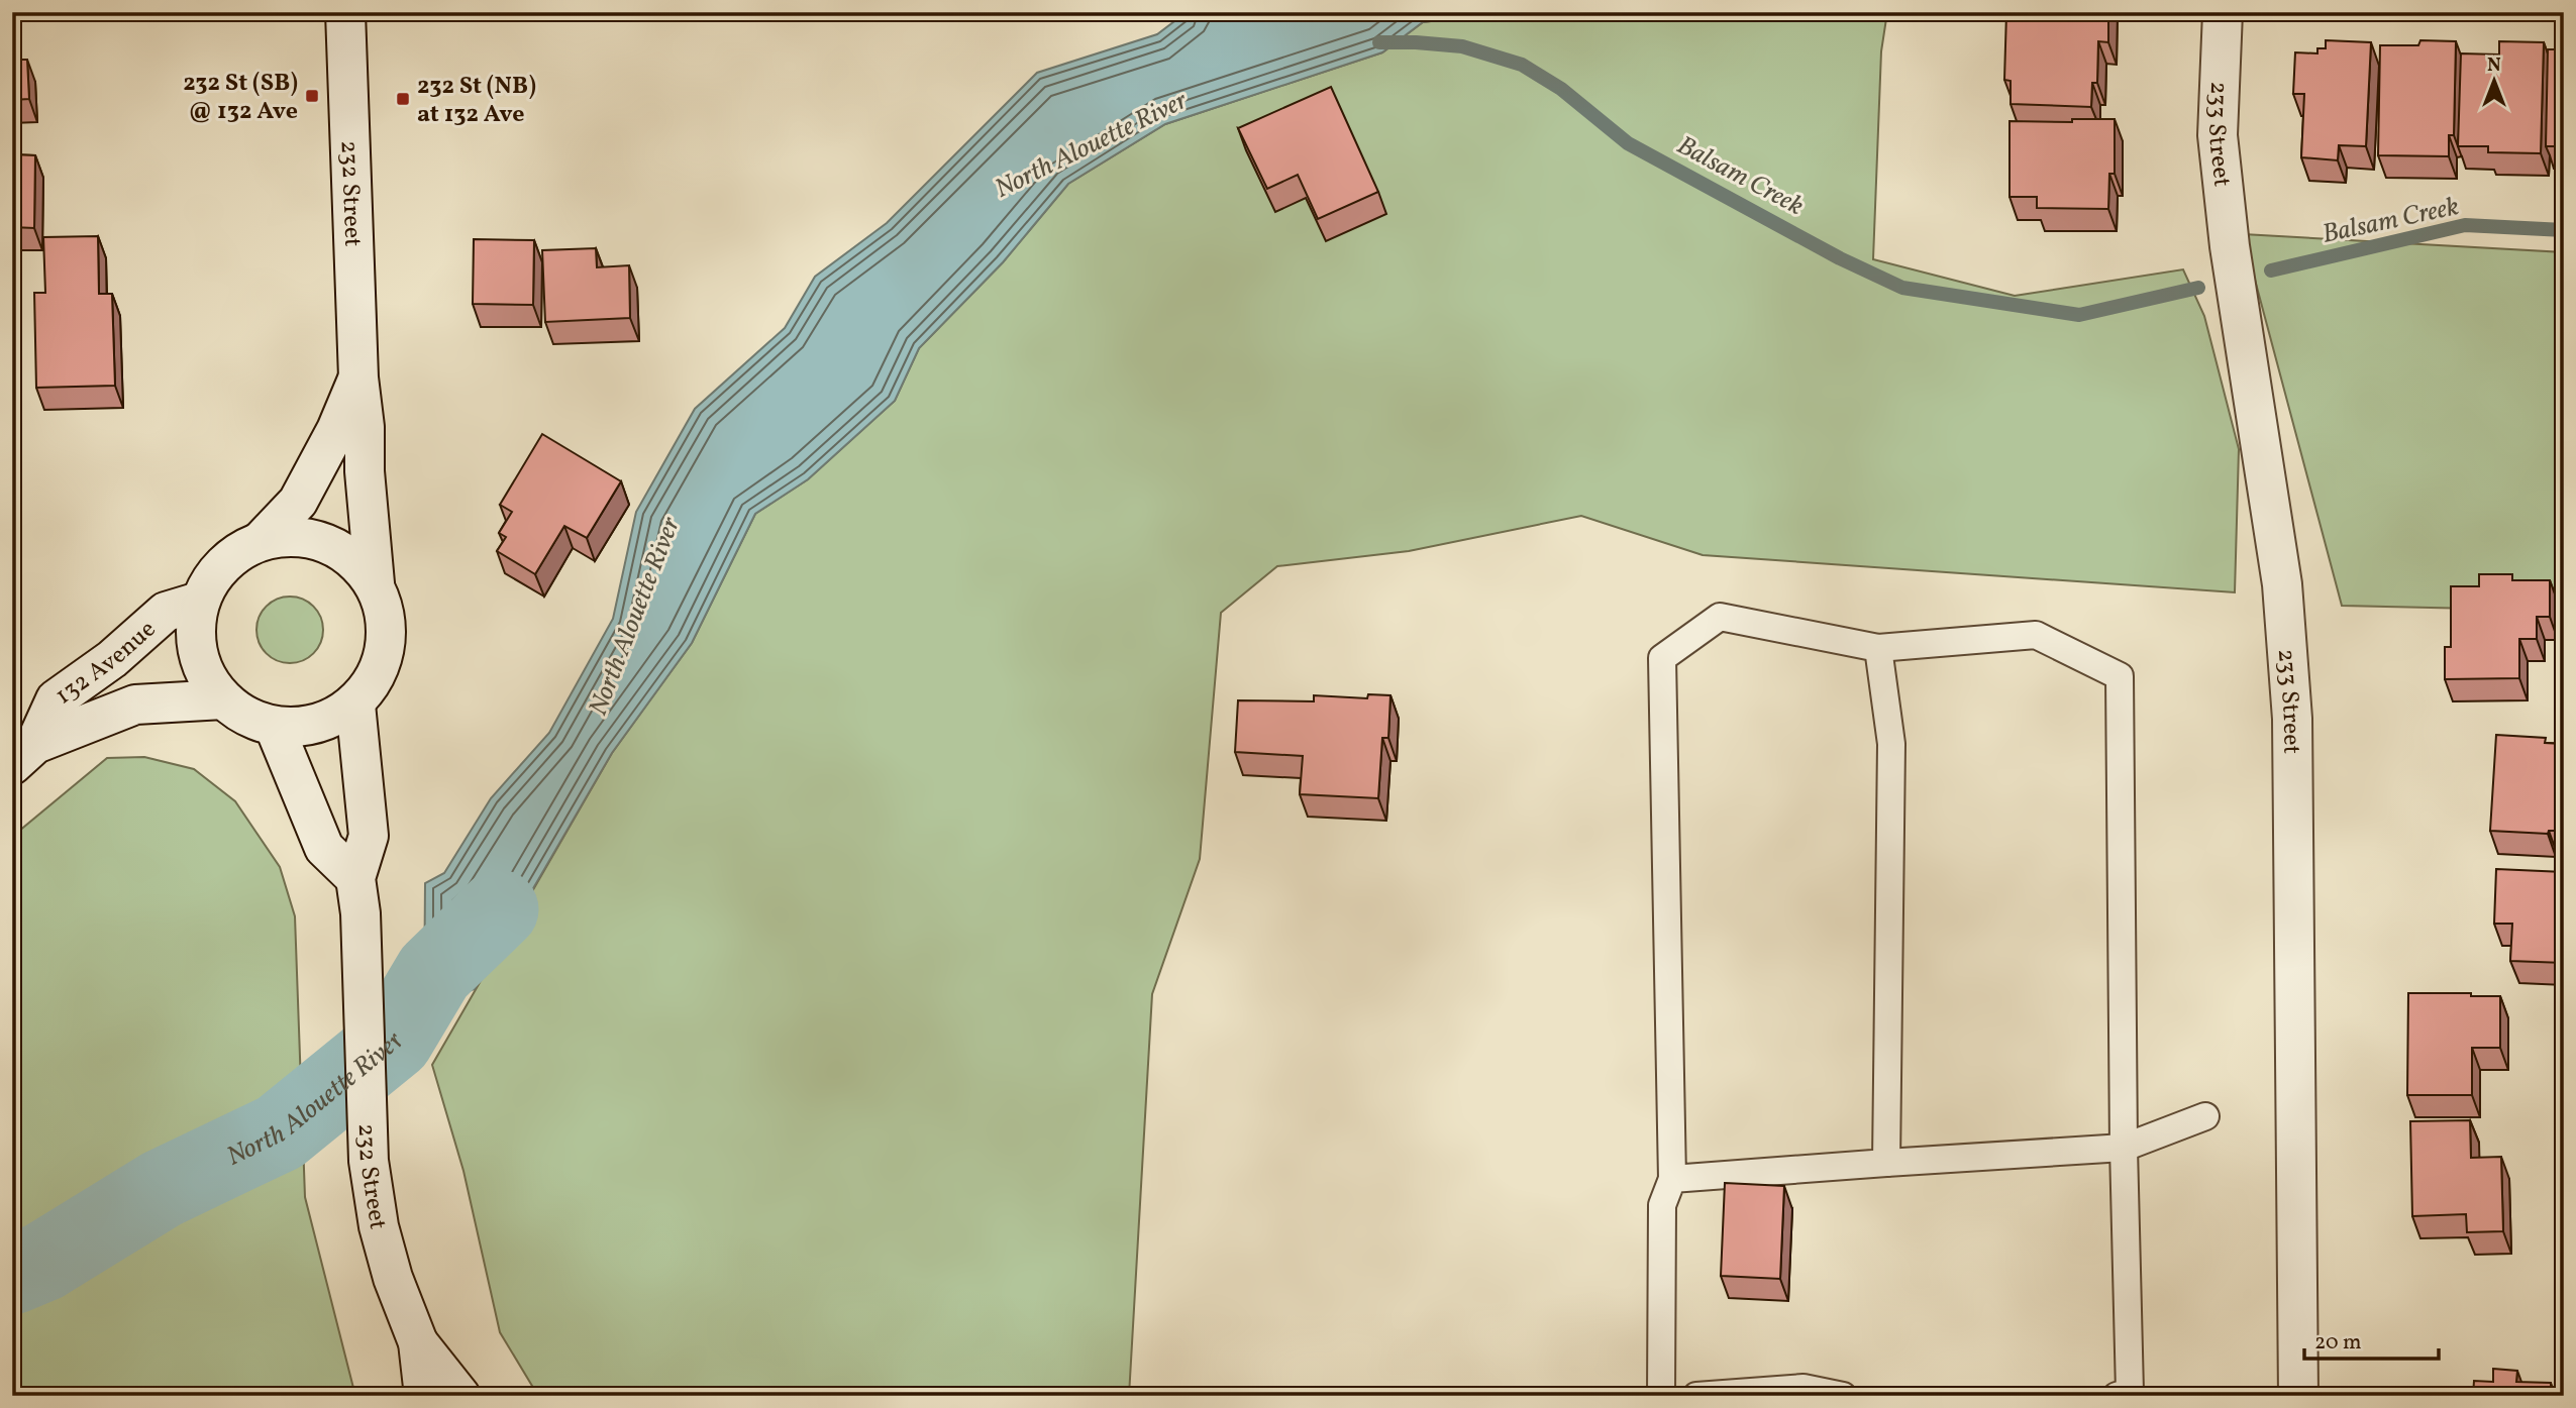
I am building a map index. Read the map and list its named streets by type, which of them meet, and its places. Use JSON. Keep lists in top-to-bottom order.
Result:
{
  "streets": {
    "street": ["233 Street", "232 Street", "132 Avenue"]
  },
  "crossings": [
    ["232 Street", "132 Avenue"]
  ],
  "water": ["North Alouette River", "Balsam Creek"],
  "places": {
    "transit": ["232 St (SB) @ 132 Ave", "232 St (NB) at 132 Ave"]
  },
  "scale_bar": "20 m",
  "north": "top"
}
